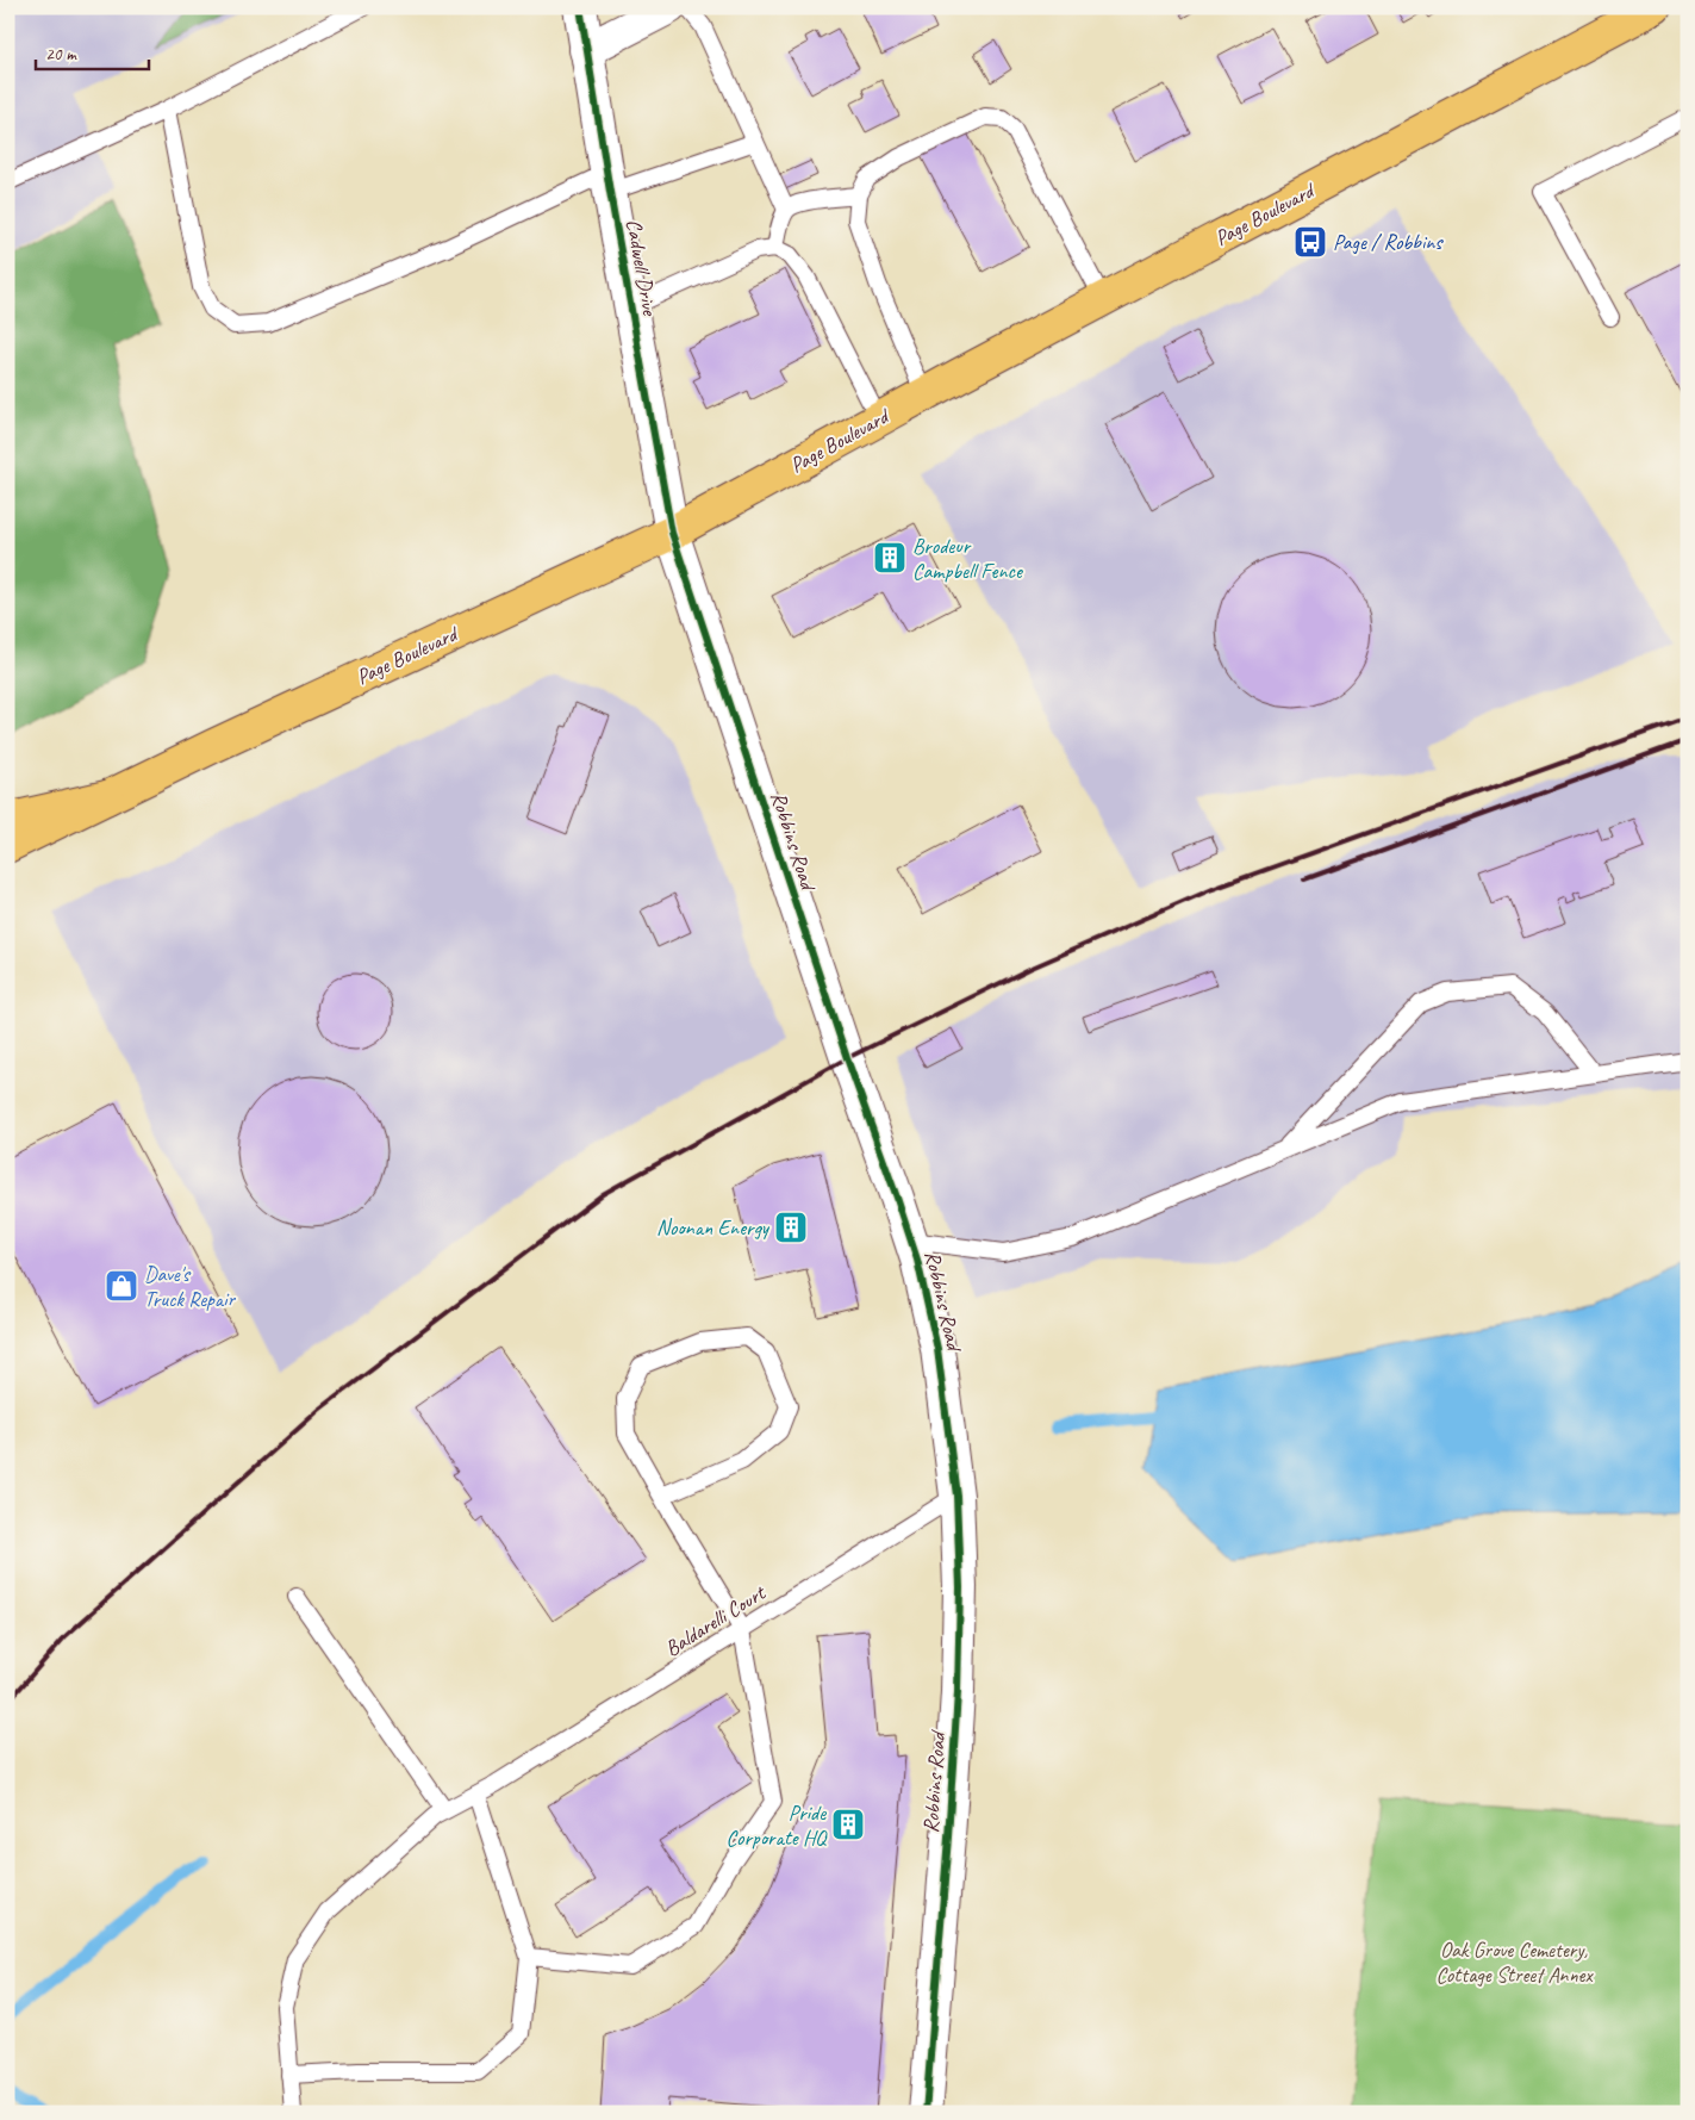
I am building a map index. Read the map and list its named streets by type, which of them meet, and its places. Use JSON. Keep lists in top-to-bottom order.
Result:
{
  "streets": {
    "main road": ["Page Boulevard"],
    "street": ["Cadwell Drive", "Robbins Road"],
    "lane": ["Baldarelli Court"]
  },
  "crossings": [
    ["Page Boulevard", "Cadwell Drive"],
    ["Page Boulevard", "Robbins Road"],
    ["Cadwell Drive", "Robbins Road"],
    ["Robbins Road", "Baldarelli Court"]
  ],
  "parks": ["Oak Grove Cemetery, Cottage Street Annex"],
  "places": {
    "bus stop": ["Page / Robbins"],
    "building": ["Brodeur Campbell Fence", "Noonan Energy", "Pride Corporate HQ"],
    "shop": ["Dave's Truck Repair"]
  },
  "scale_bar": "20 m"
}
